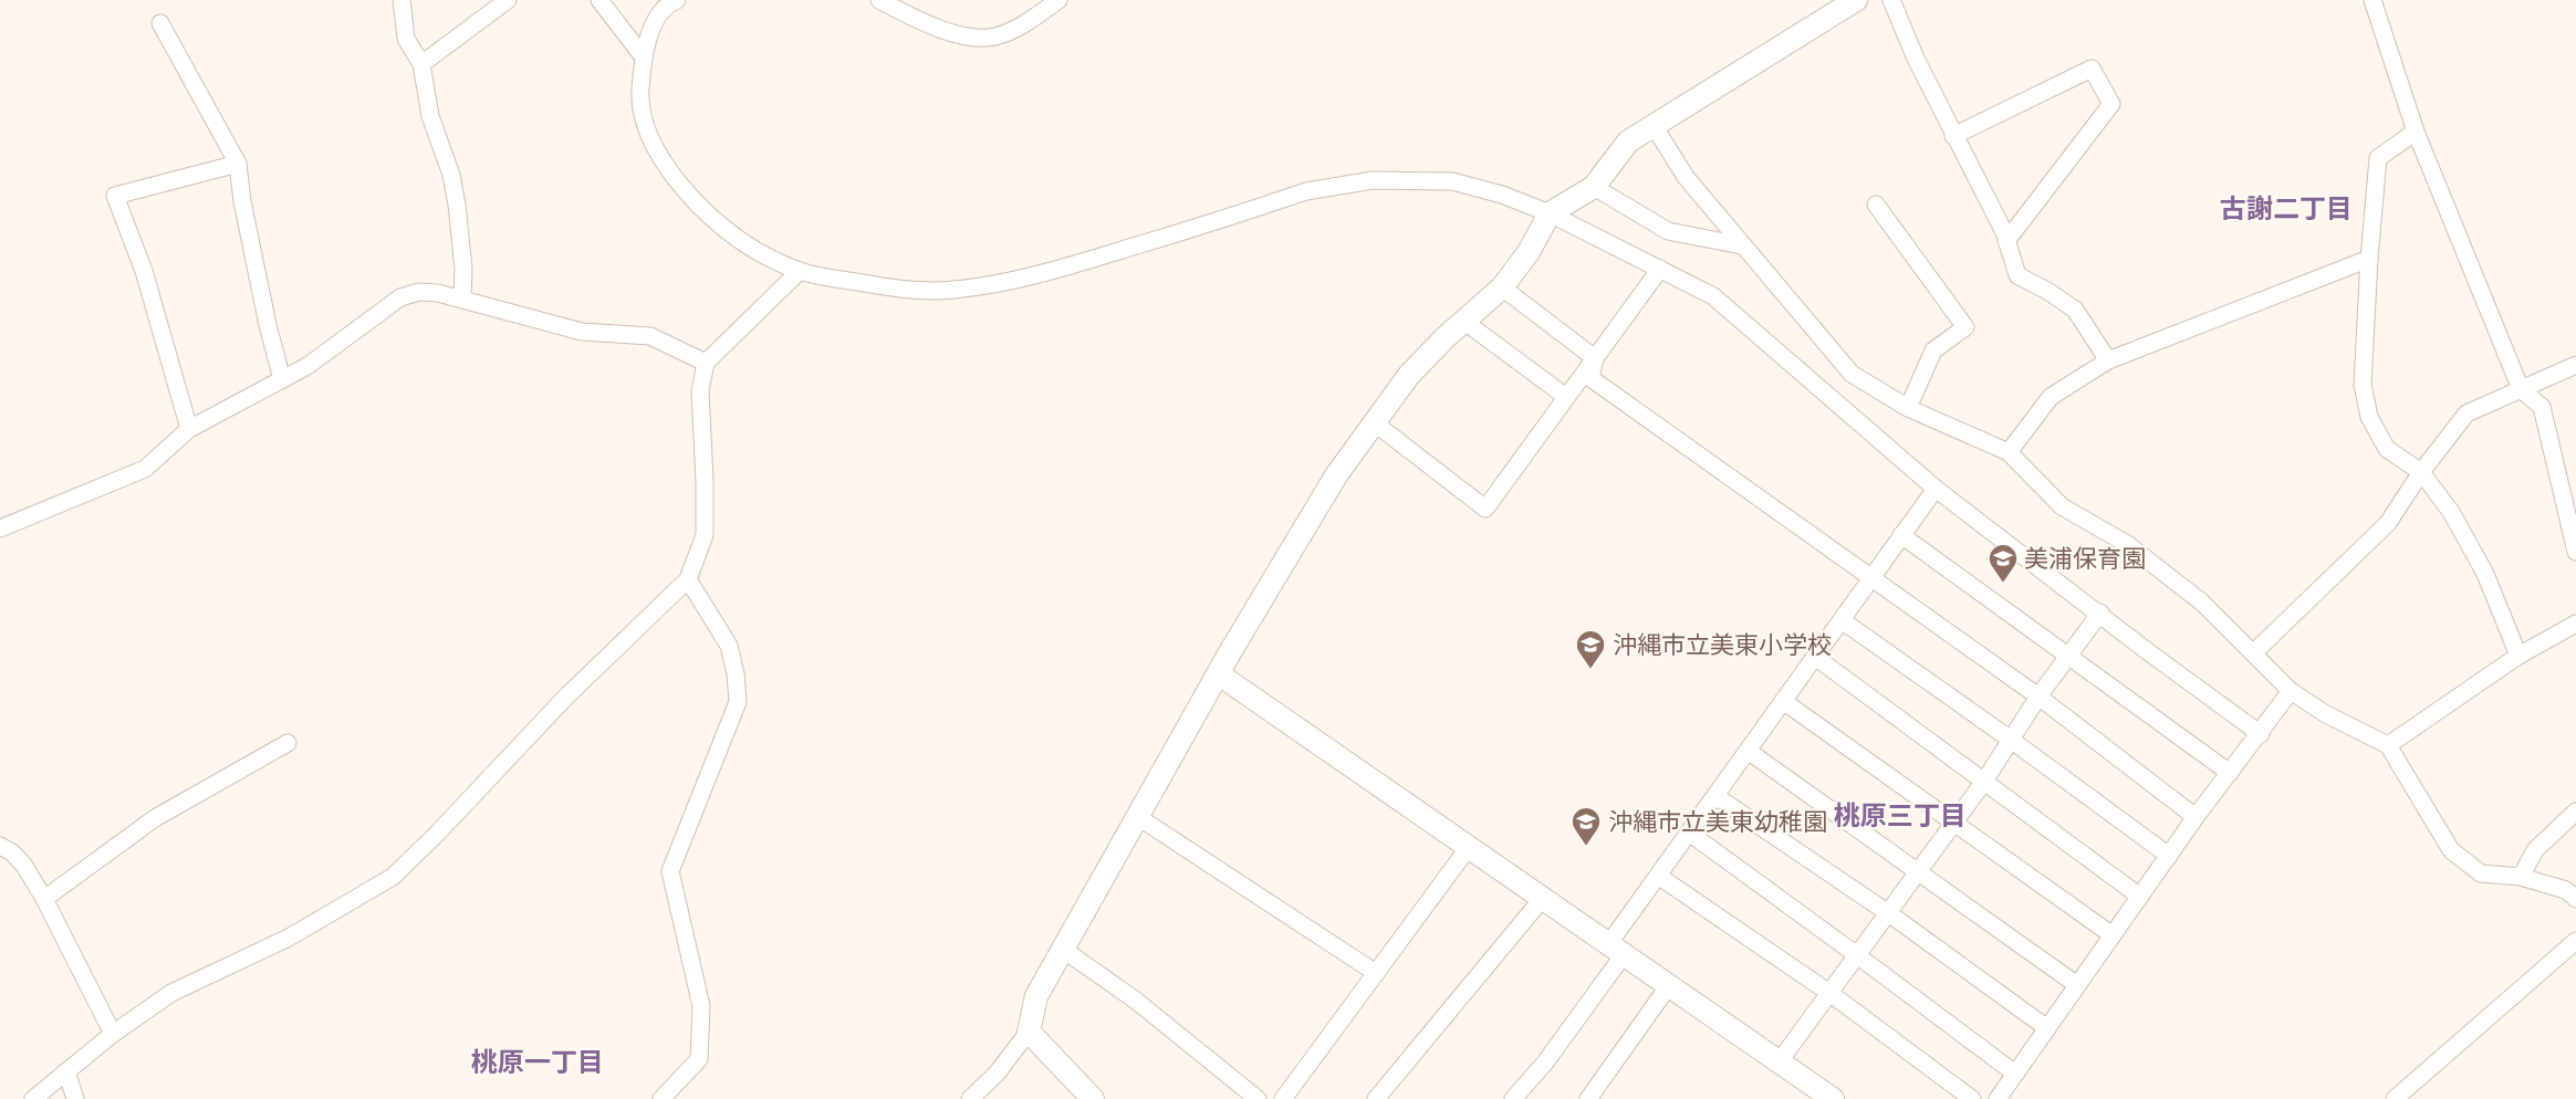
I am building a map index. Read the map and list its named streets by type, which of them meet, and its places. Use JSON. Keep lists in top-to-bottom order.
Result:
{
  "districts": ["古謝二丁目", "桃原三丁目", "桃原一丁目"],
  "places": {
    "school or university": ["美浦保育園", "沖縄市立美東小学校", "沖縄市立美東幼稚園"]
  }
}
